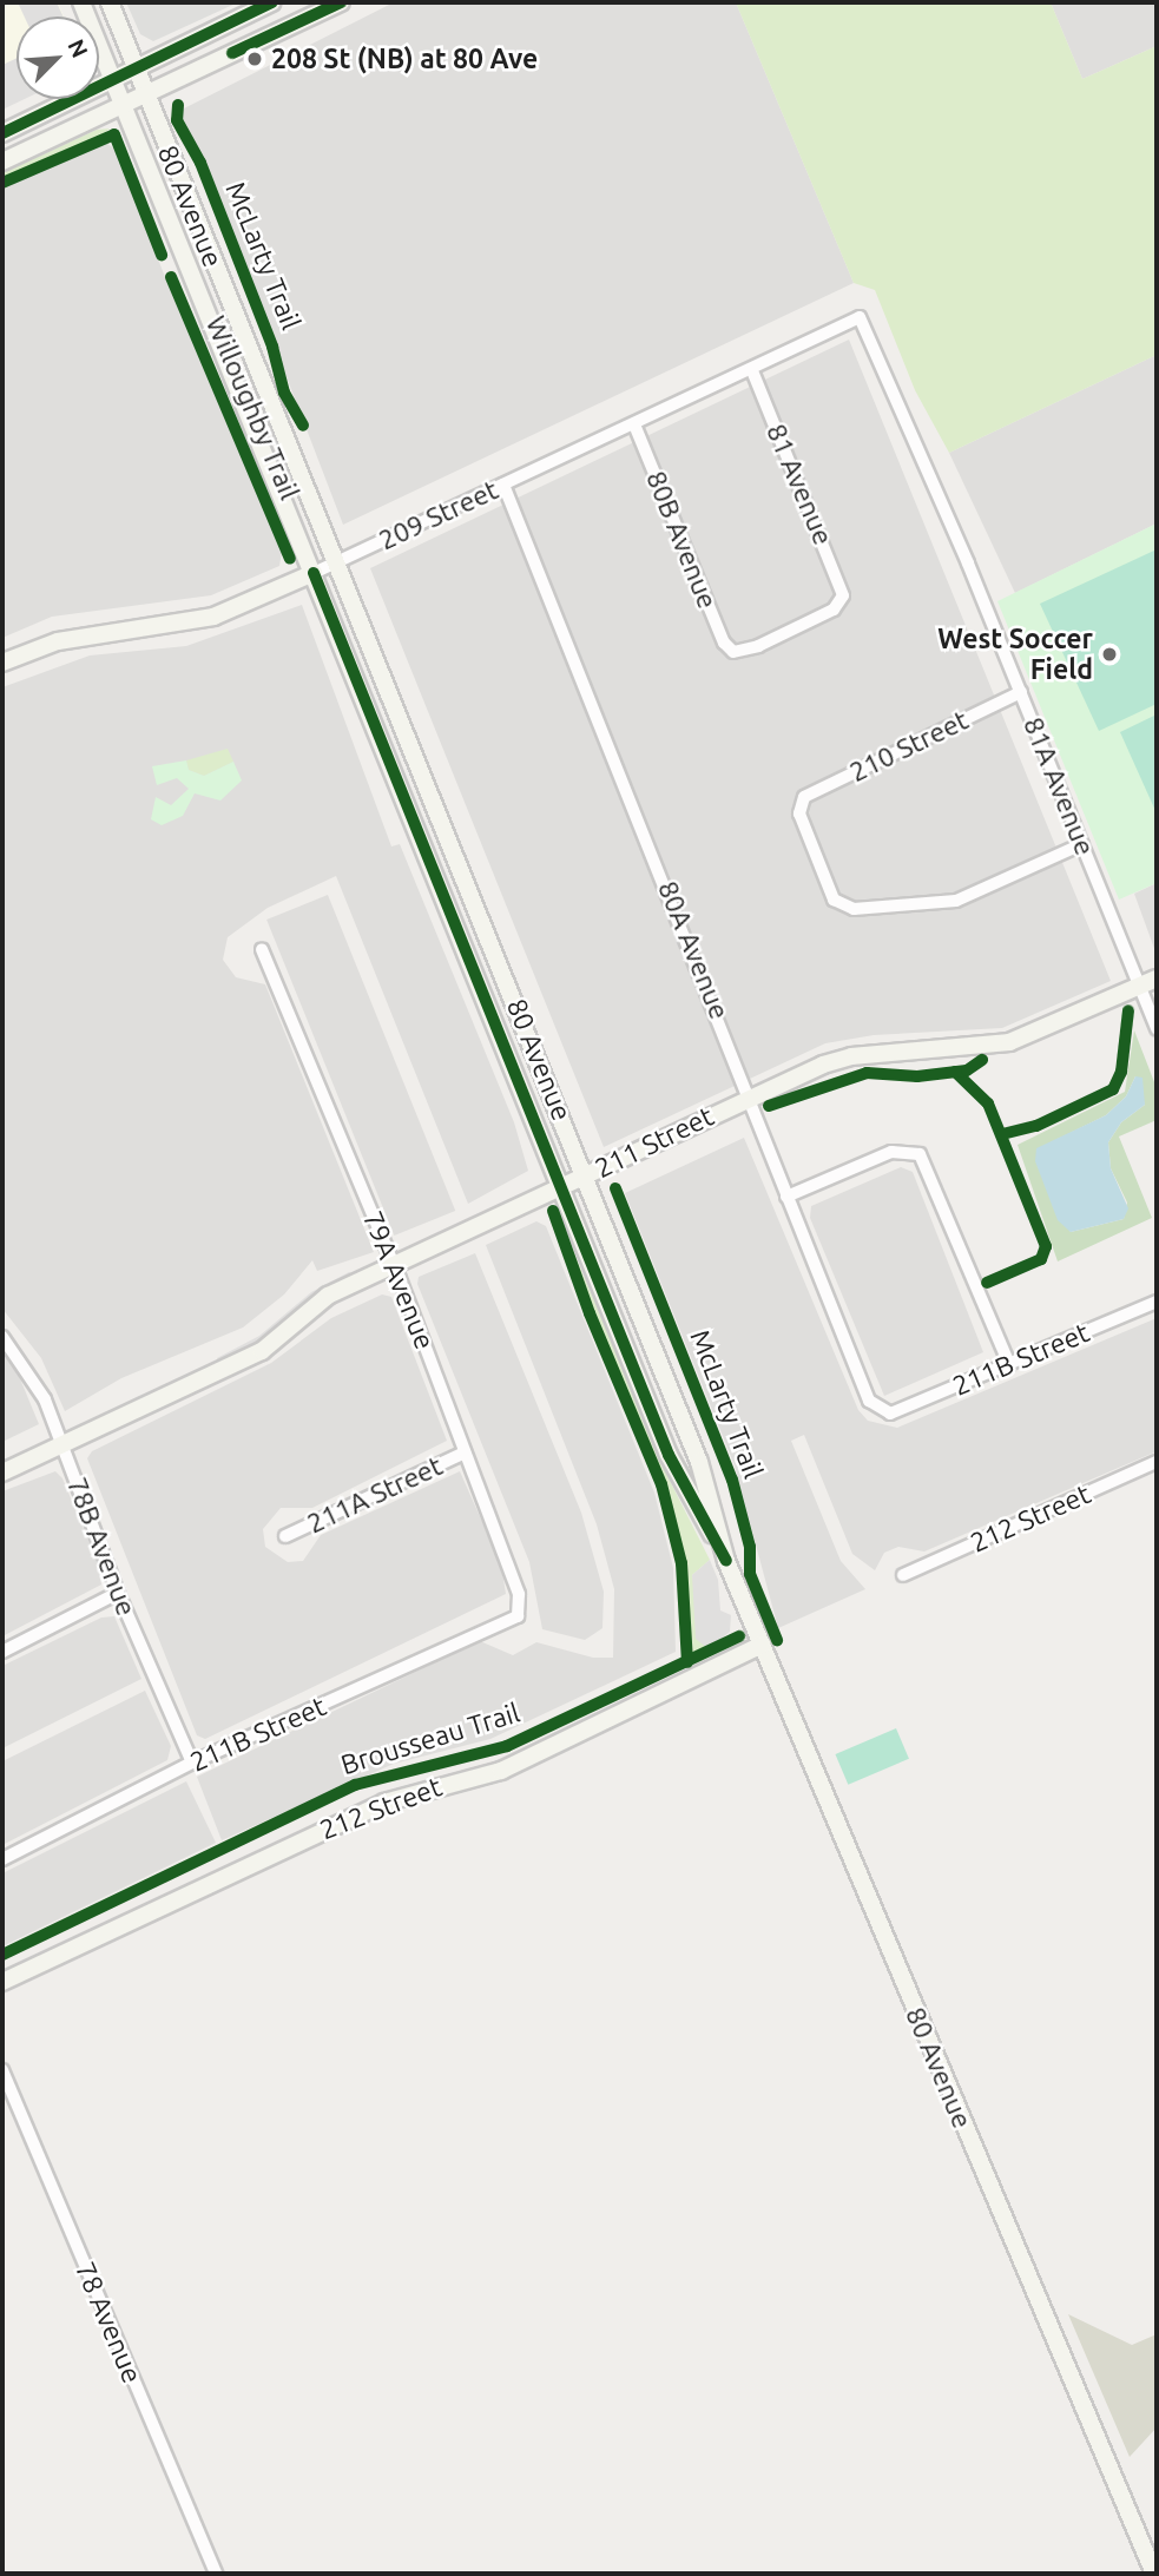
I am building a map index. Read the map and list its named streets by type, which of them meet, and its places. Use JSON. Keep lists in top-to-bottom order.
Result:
{
  "streets": {
    "main road": [
      "80 Avenue",
      "209 Street",
      "211 Street",
      "212 Street"
    ],
    "street": [
      "81 Avenue",
      "80B Avenue",
      "210 Street",
      "81A Avenue",
      "80A Avenue",
      "79A Avenue",
      "211B Street",
      "211A Street",
      "78B Avenue",
      "78 Avenue"
    ],
    "cycle path": ["McLarty Trail", "Willoughby Trail", "Brousseau Trail"]
  },
  "crossings": [
    ["80 Avenue", "209 Street"],
    ["80 Avenue", "211 Street"],
    ["80 Avenue", "212 Street"],
    ["81 Avenue", "209 Street"],
    ["81 Avenue", "80B Avenue"],
    ["209 Street", "80B Avenue"],
    ["209 Street", "81A Avenue"],
    ["209 Street", "80A Avenue"],
    ["210 Street", "81A Avenue"],
    ["81A Avenue", "211 Street"],
    ["80A Avenue", "211 Street"],
    ["80A Avenue", "211B Street"],
    ["211 Street", "79A Avenue"],
    ["211 Street", "78B Avenue"],
    ["79A Avenue", "211B Street"],
    ["79A Avenue", "211A Street"],
    ["211B Street", "78B Avenue"]
  ],
  "places": ["208 St (NB) at 80 Ave", "West Soccer Field"],
  "north": "top right"
}
